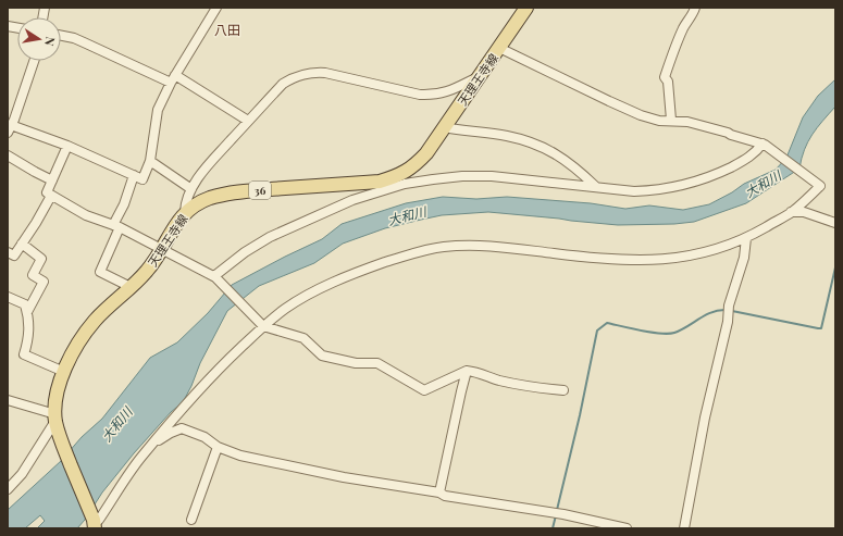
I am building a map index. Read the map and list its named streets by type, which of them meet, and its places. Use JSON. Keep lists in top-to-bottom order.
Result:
{
  "streets": {
    "main road": ["天理王寺線", "36"]
  },
  "districts": ["八田"],
  "water": ["大和川"],
  "north": "right"
}
